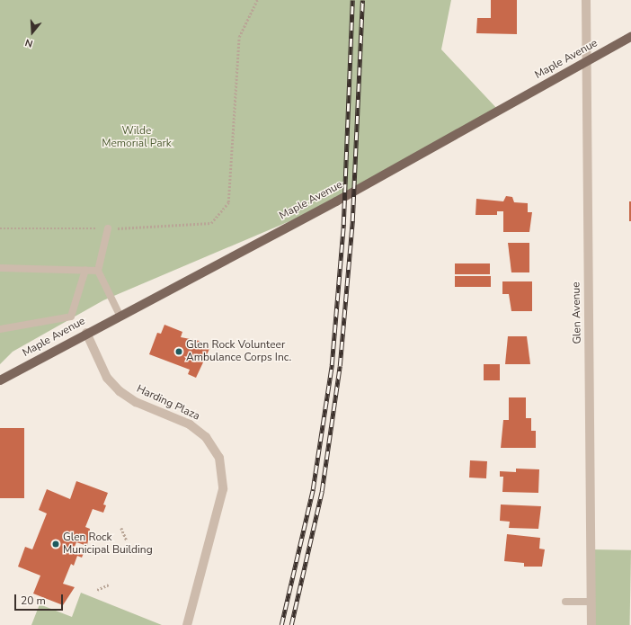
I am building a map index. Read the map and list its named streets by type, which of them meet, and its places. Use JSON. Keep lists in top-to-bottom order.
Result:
{
  "streets": {
    "main road": ["Maple Avenue"],
    "street": ["Glen Avenue", "Harding Plaza"]
  },
  "crossings": [
    ["Maple Avenue", "Glen Avenue"],
    ["Maple Avenue", "Harding Plaza"]
  ],
  "parks": ["Wilde Memorial Park"],
  "places": ["Glen Rock Volunteer Ambulance Corps Inc.", "Glen Rock Municipal Building"],
  "scale_bar": "20 m",
  "north": "bottom"
}
